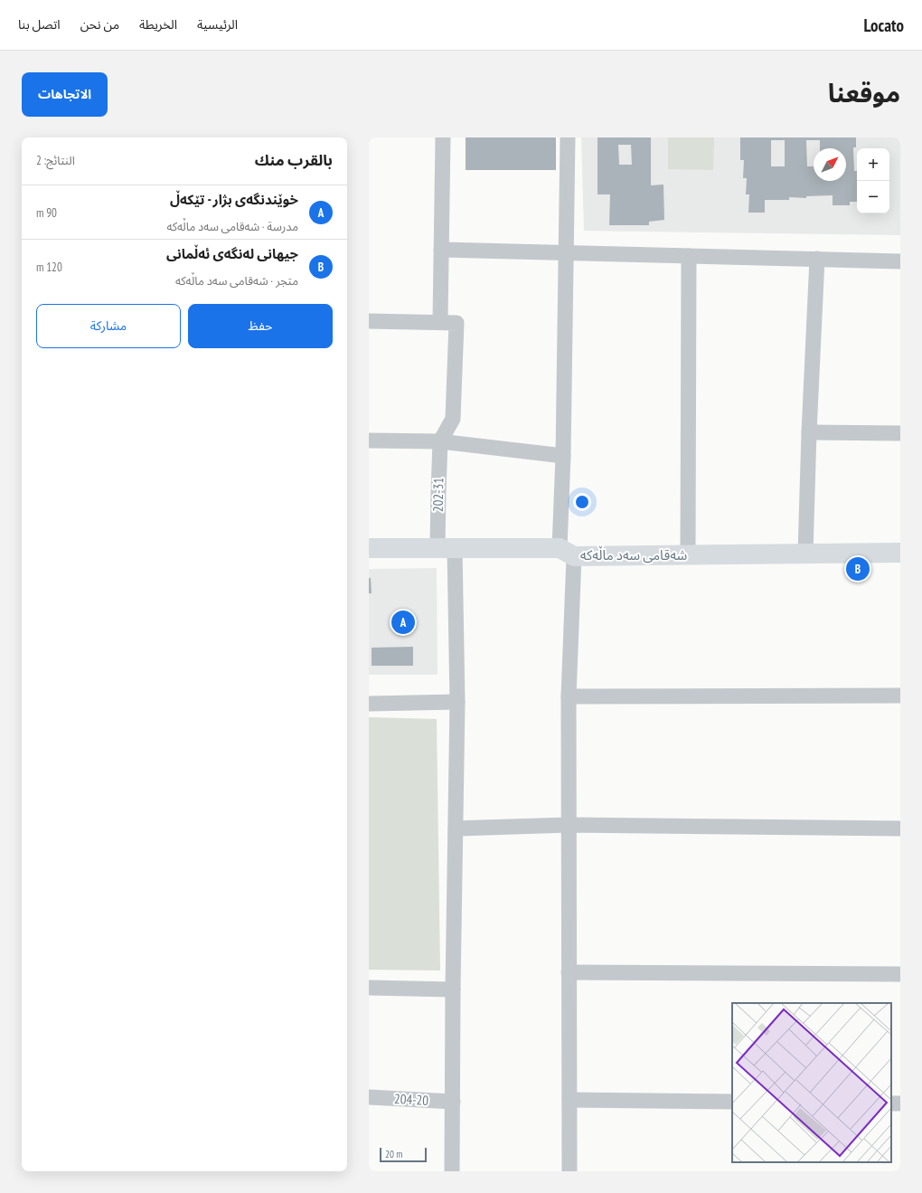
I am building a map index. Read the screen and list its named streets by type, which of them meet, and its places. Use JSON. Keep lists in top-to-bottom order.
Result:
{
  "streets": {
    "street": ["202-31", "شەقامی سەد ماڵەکە", "204-20"]
  },
  "crossings": [
    ["202-31", "شەقامی سەد ماڵەکە"],
    ["202-31", "204-20"]
  ],
  "scale_bar": "20 m",
  "north": "top right",
  "page": {
    "header": "Locato",
    "nav": [
      "الرئيسية",
      "الخريطة",
      "من نحن",
      "اتصل بنا"
    ],
    "title": "موقعنا",
    "buttons": [
      "الاتجاهات",
      ["حفظ", "مشاركة"]
    ],
    "heading": ["بالقرب منك", "النتائج: 2"],
    "map_buttons": ["+", "−"],
    "list": [
      {
        "mark": "A",
        "name": "خوێندنگەی بژار - تێکەڵ",
        "note": "مدرسة · شەقامی سەد ماڵەکە",
        "value": "90 m"
      },
      {
        "mark": "B",
        "name": "جیهانی لەنگەی ئەڵمانی",
        "note": "متجر · شەقامی سەد ماڵەکە",
        "value": "120 m"
      }
    ],
    "pins": ["B", "A"],
    "scale": "20 m"
  }
}
